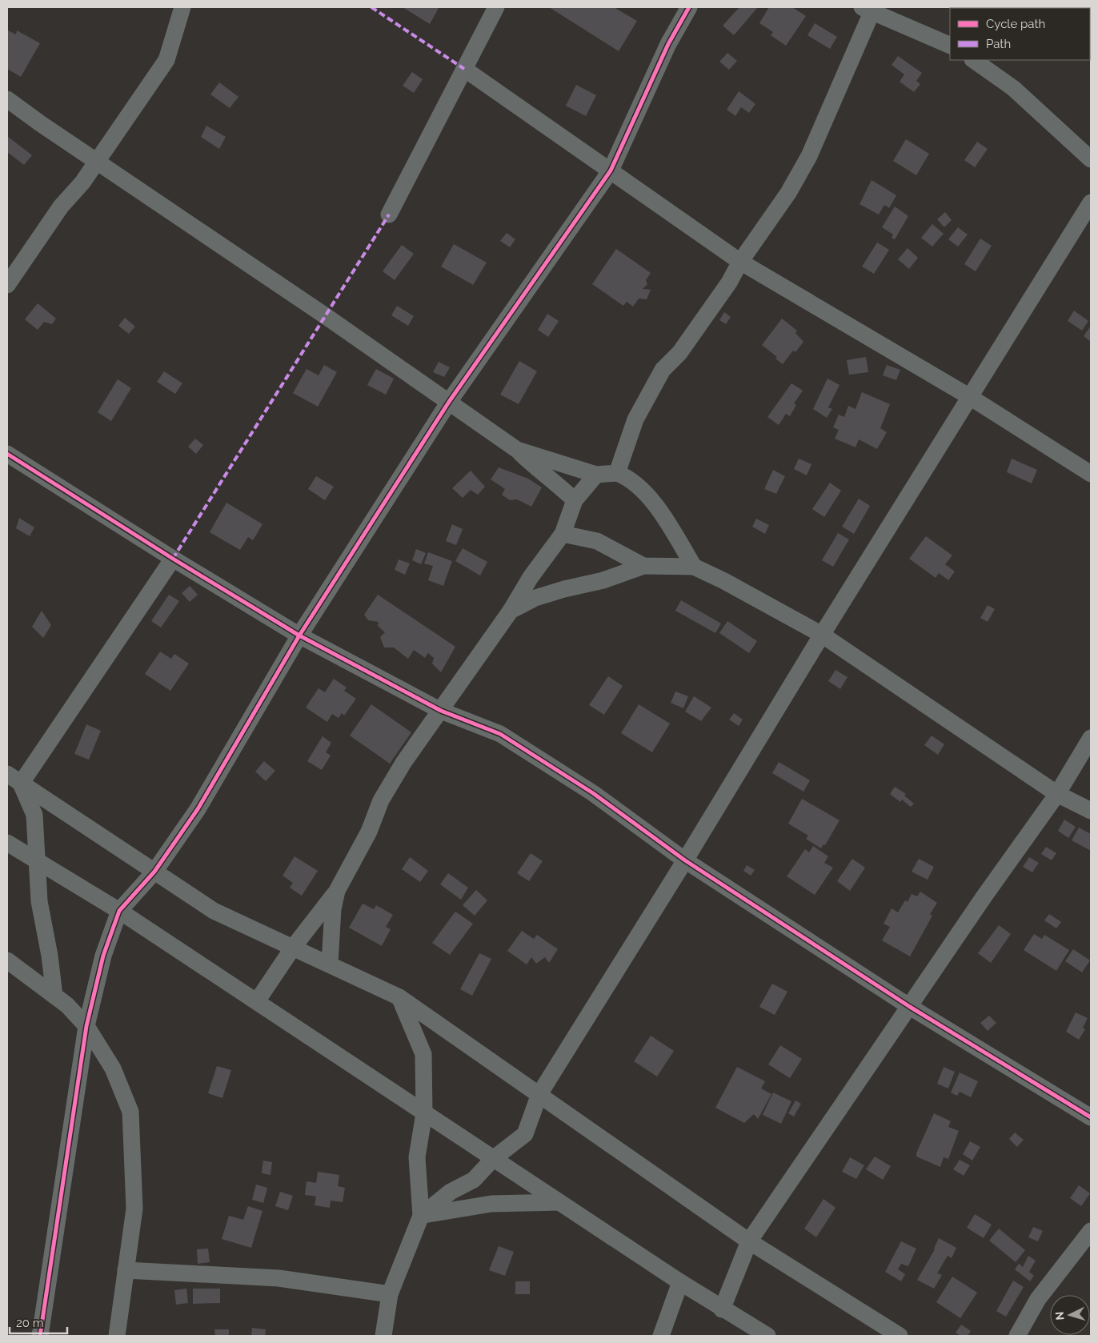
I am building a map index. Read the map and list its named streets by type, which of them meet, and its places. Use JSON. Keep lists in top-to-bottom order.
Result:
{
  "legend": ["Cycle path", "Path"],
  "scale_bar": "20 m",
  "north": "left"
}
